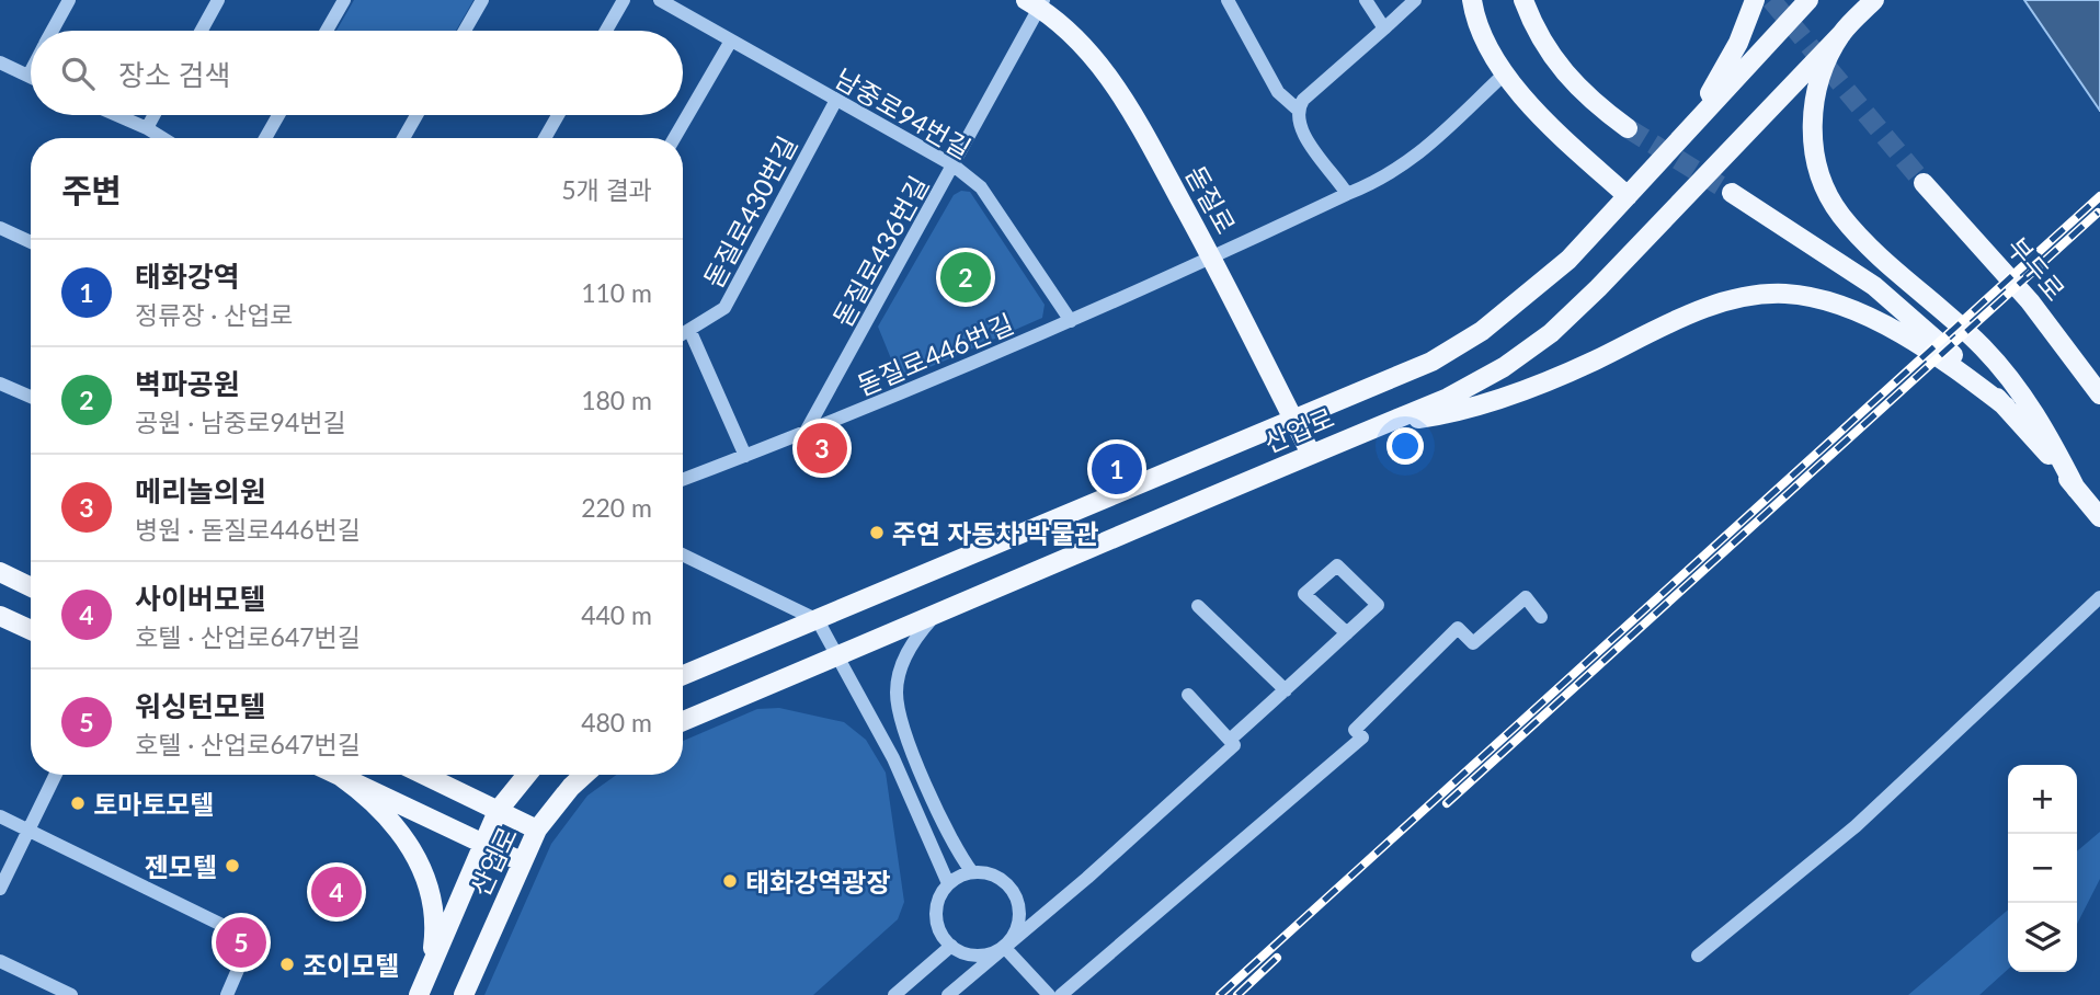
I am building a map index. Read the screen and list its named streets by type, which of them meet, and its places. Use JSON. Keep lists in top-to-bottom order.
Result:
{
  "streets": {
    "main road": ["돋질로", "부두로", "산업로"],
    "street": [
      "남중로94번길",
      "돋질로430번길",
      "돋질로436번길",
      "돋질로446번길"
    ]
  },
  "crossings": [
    ["남중로94번길", "돋질로430번길"],
    ["남중로94번길", "돋질로436번길"],
    ["남중로94번길", "돋질로446번길"],
    ["돋질로", "돋질로436번길"],
    ["돋질로", "돋질로446번길"],
    ["돋질로", "산업로"],
    ["돋질로436번길", "돋질로446번길"]
  ],
  "places": [
    "주연 자동차 박물관",
    "토마토모텔",
    "젠모텔",
    "태화강역광장",
    "조이모텔"
  ],
  "page": {
    "search": "장소 검색",
    "heading": ["주변", "5개 결과"],
    "list": [
      {
        "mark": "1",
        "name": "태화강역",
        "note": "정류장 · 산업로",
        "value": "110 m"
      },
      {
        "mark": "2",
        "name": "벽파공원",
        "note": "공원 · 남중로94번길",
        "value": "180 m"
      },
      {
        "mark": "3",
        "name": "메리놀의원",
        "note": "병원 · 돋질로446번길",
        "value": "220 m"
      },
      {
        "mark": "4",
        "name": "사이버모텔",
        "note": "호텔 · 산업로647번길",
        "value": "440 m"
      },
      {
        "mark": "5",
        "name": "워싱턴모텔",
        "note": "호텔 · 산업로647번길",
        "value": "480 m"
      }
    ],
    "pins": [
      "2",
      "3",
      "1",
      "4",
      "5"
    ],
    "map_buttons": ["+", "−"]
  }
}
